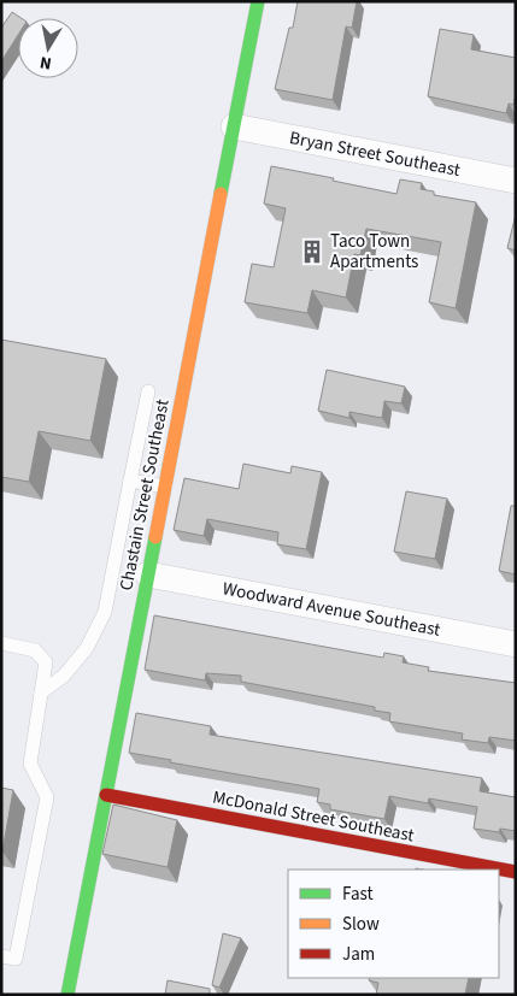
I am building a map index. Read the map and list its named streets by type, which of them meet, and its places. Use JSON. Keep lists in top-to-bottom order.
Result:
{
  "streets": {
    "street": [
      "Bryan Street Southeast",
      "Chastain Street Southeast",
      "Woodward Avenue Southeast",
      "McDonald Street Southeast"
    ]
  },
  "crossings": [
    ["Bryan Street Southeast", "Chastain Street Southeast"],
    ["Chastain Street Southeast", "Woodward Avenue Southeast"],
    ["Chastain Street Southeast", "McDonald Street Southeast"]
  ],
  "places": {
    "building": ["Taco Town Apartments"]
  },
  "legend": ["Fast", "Slow", "Jam"],
  "north": "bottom"
}
